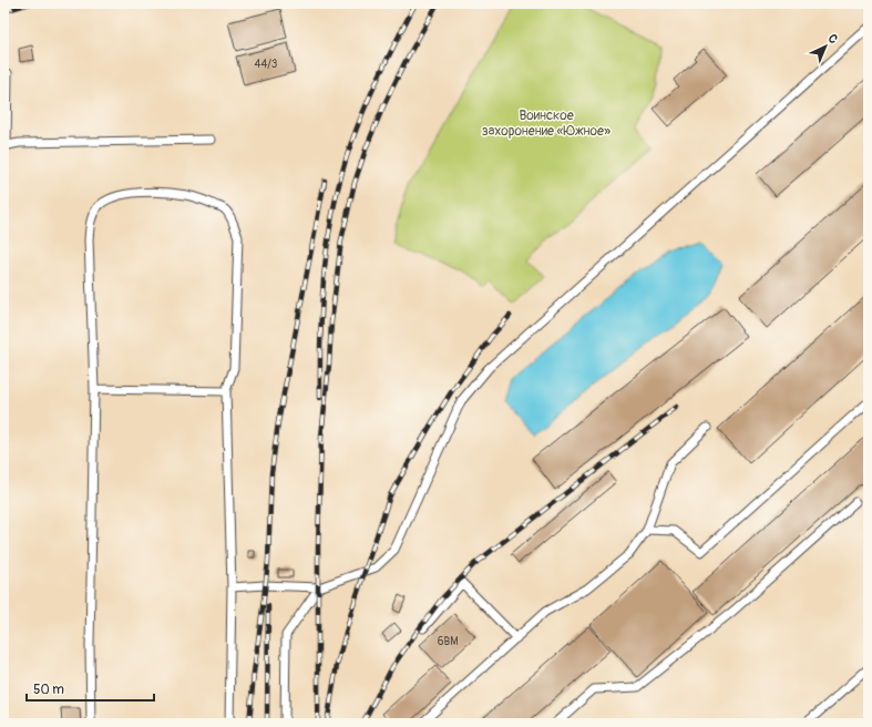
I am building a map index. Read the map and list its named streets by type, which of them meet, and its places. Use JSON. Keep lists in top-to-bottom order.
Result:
{
  "parks": ["Воинское захоронение «Южное»"],
  "house_numbers": ["44/3", "6ВМ"],
  "scale_bar": "50 m",
  "north": "top right"
}
